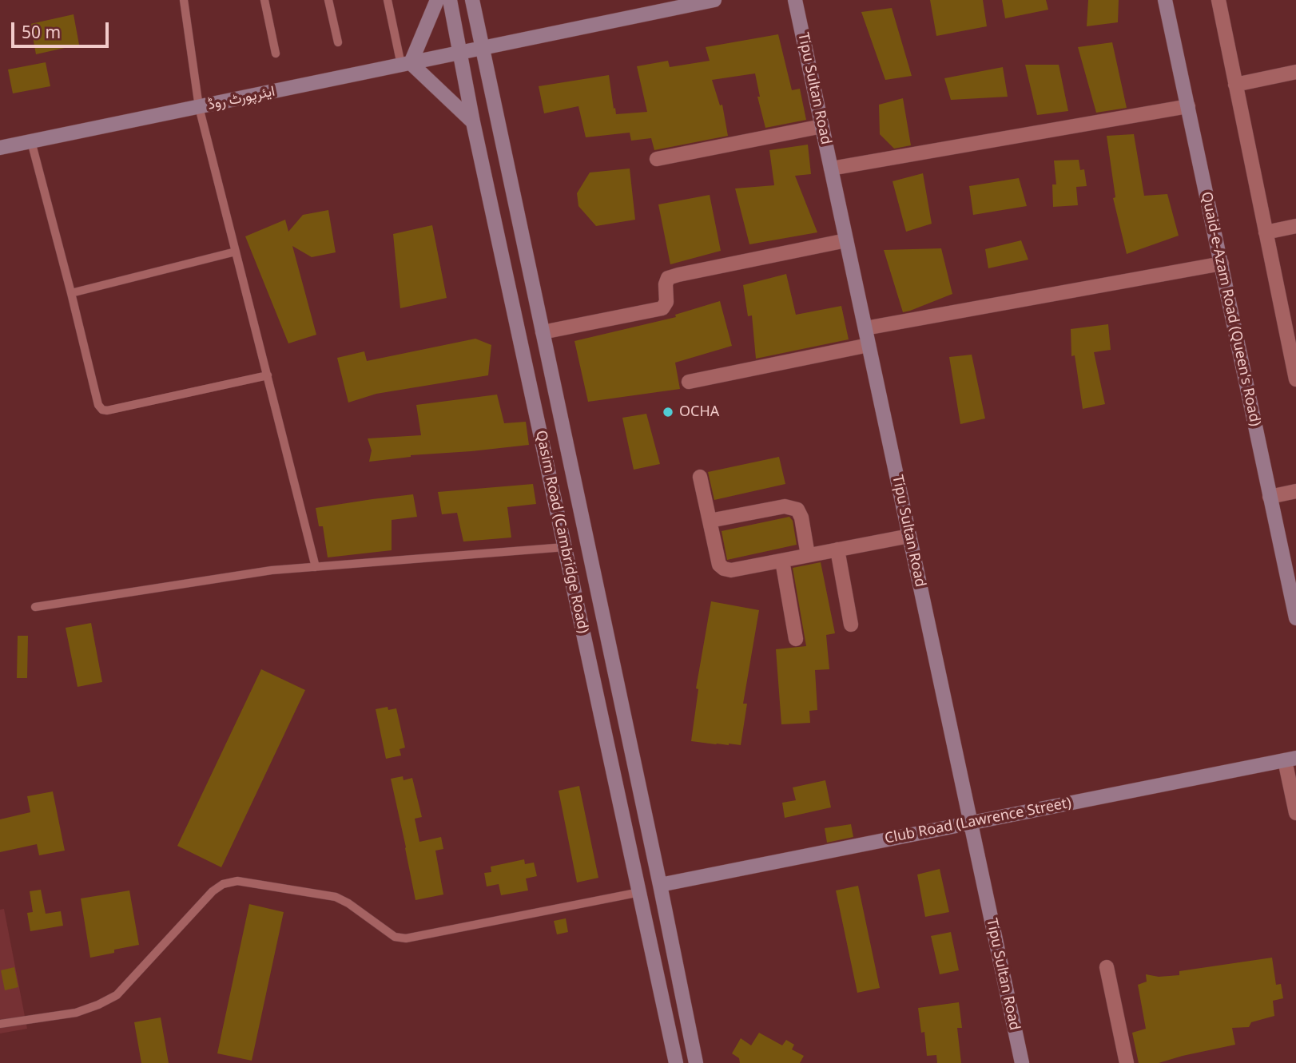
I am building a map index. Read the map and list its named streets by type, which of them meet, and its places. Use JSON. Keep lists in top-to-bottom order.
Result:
{
  "streets": {
    "main road": [
      "Tipu Sultan Road",
      "ایئرپورٹ روڈ",
      "Quaid-e-Azam Road (Queen's Road)",
      "Qasim Road (Cambridge Road)",
      "Club Road (Lawrence Street)"
    ]
  },
  "crossings": [
    ["Tipu Sultan Road", "Club Road (Lawrence Street)"],
    ["ایئرپورٹ روڈ", "Qasim Road (Cambridge Road)"],
    ["Qasim Road (Cambridge Road)", "Club Road (Lawrence Street)"]
  ],
  "places": ["OCHA"],
  "scale_bar": "50 m"
}
